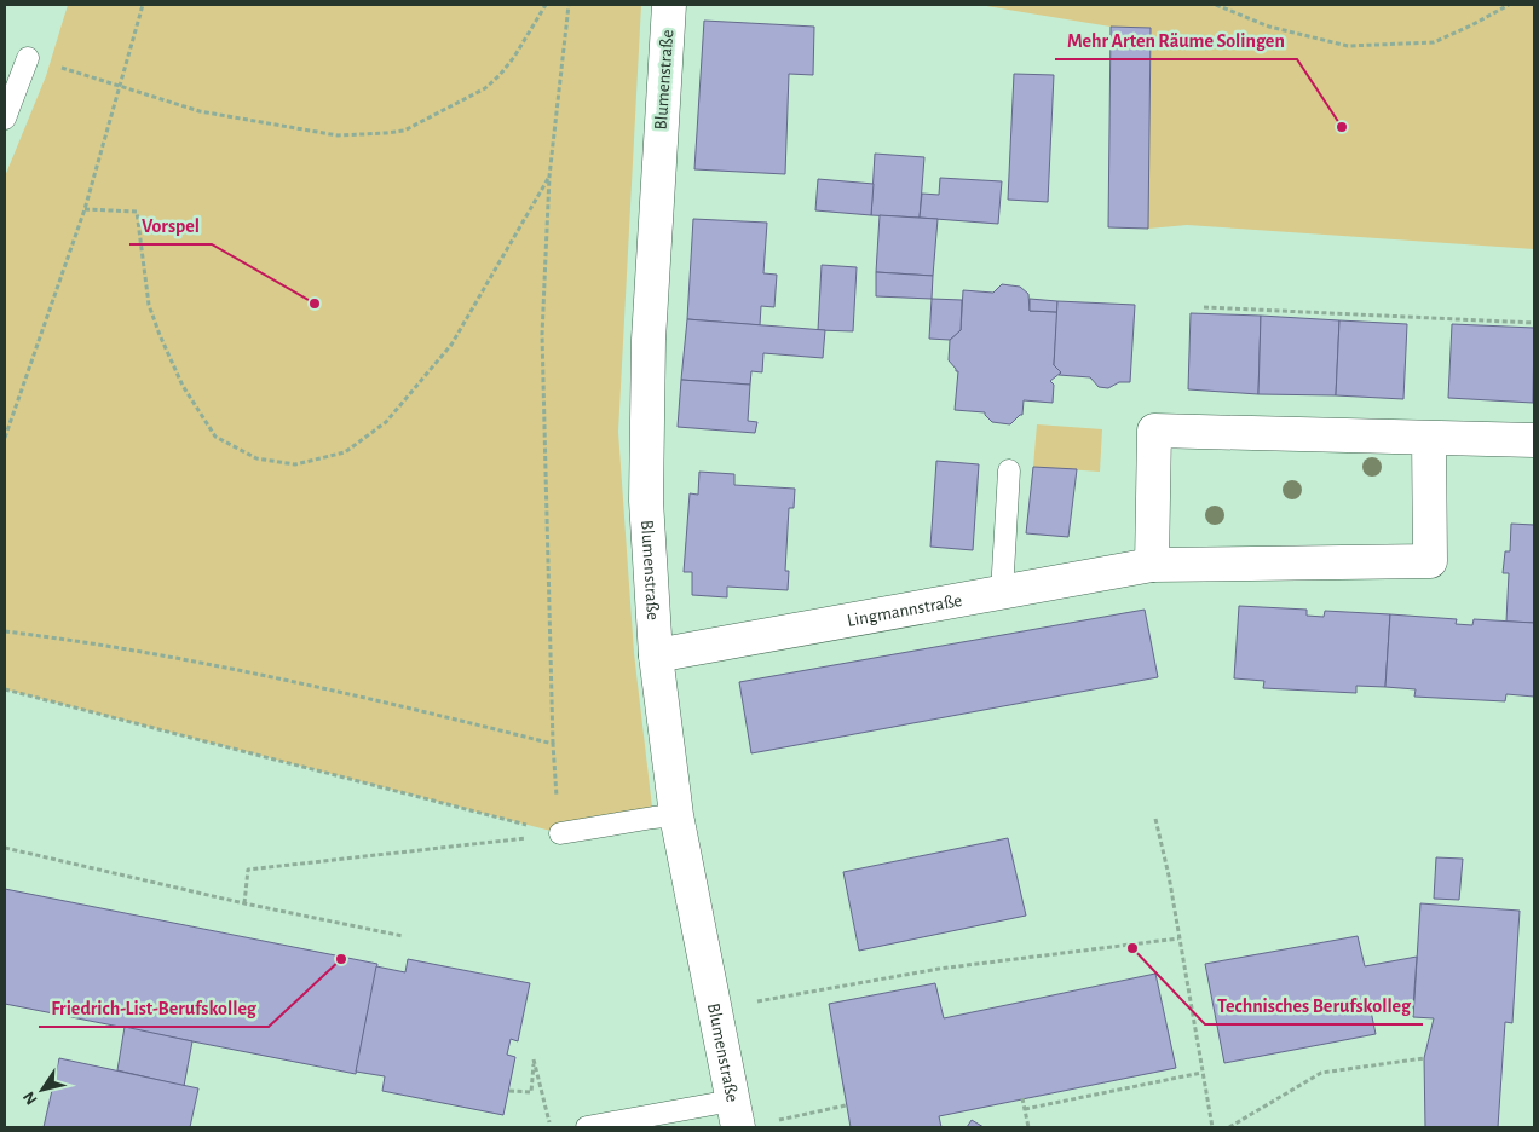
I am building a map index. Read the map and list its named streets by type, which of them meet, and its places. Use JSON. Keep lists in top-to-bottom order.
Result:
{
  "streets": {
    "street": ["Blumenstraße", "Lingmannstraße"]
  },
  "crossings": [
    ["Blumenstraße", "Lingmannstraße"]
  ],
  "places": [
    "Mehr Arten Räume Solingen",
    "Vorspel",
    "Technisches Berufskolleg",
    "Friedrich-List-Berufskolleg"
  ],
  "north": "bottom left"
}
